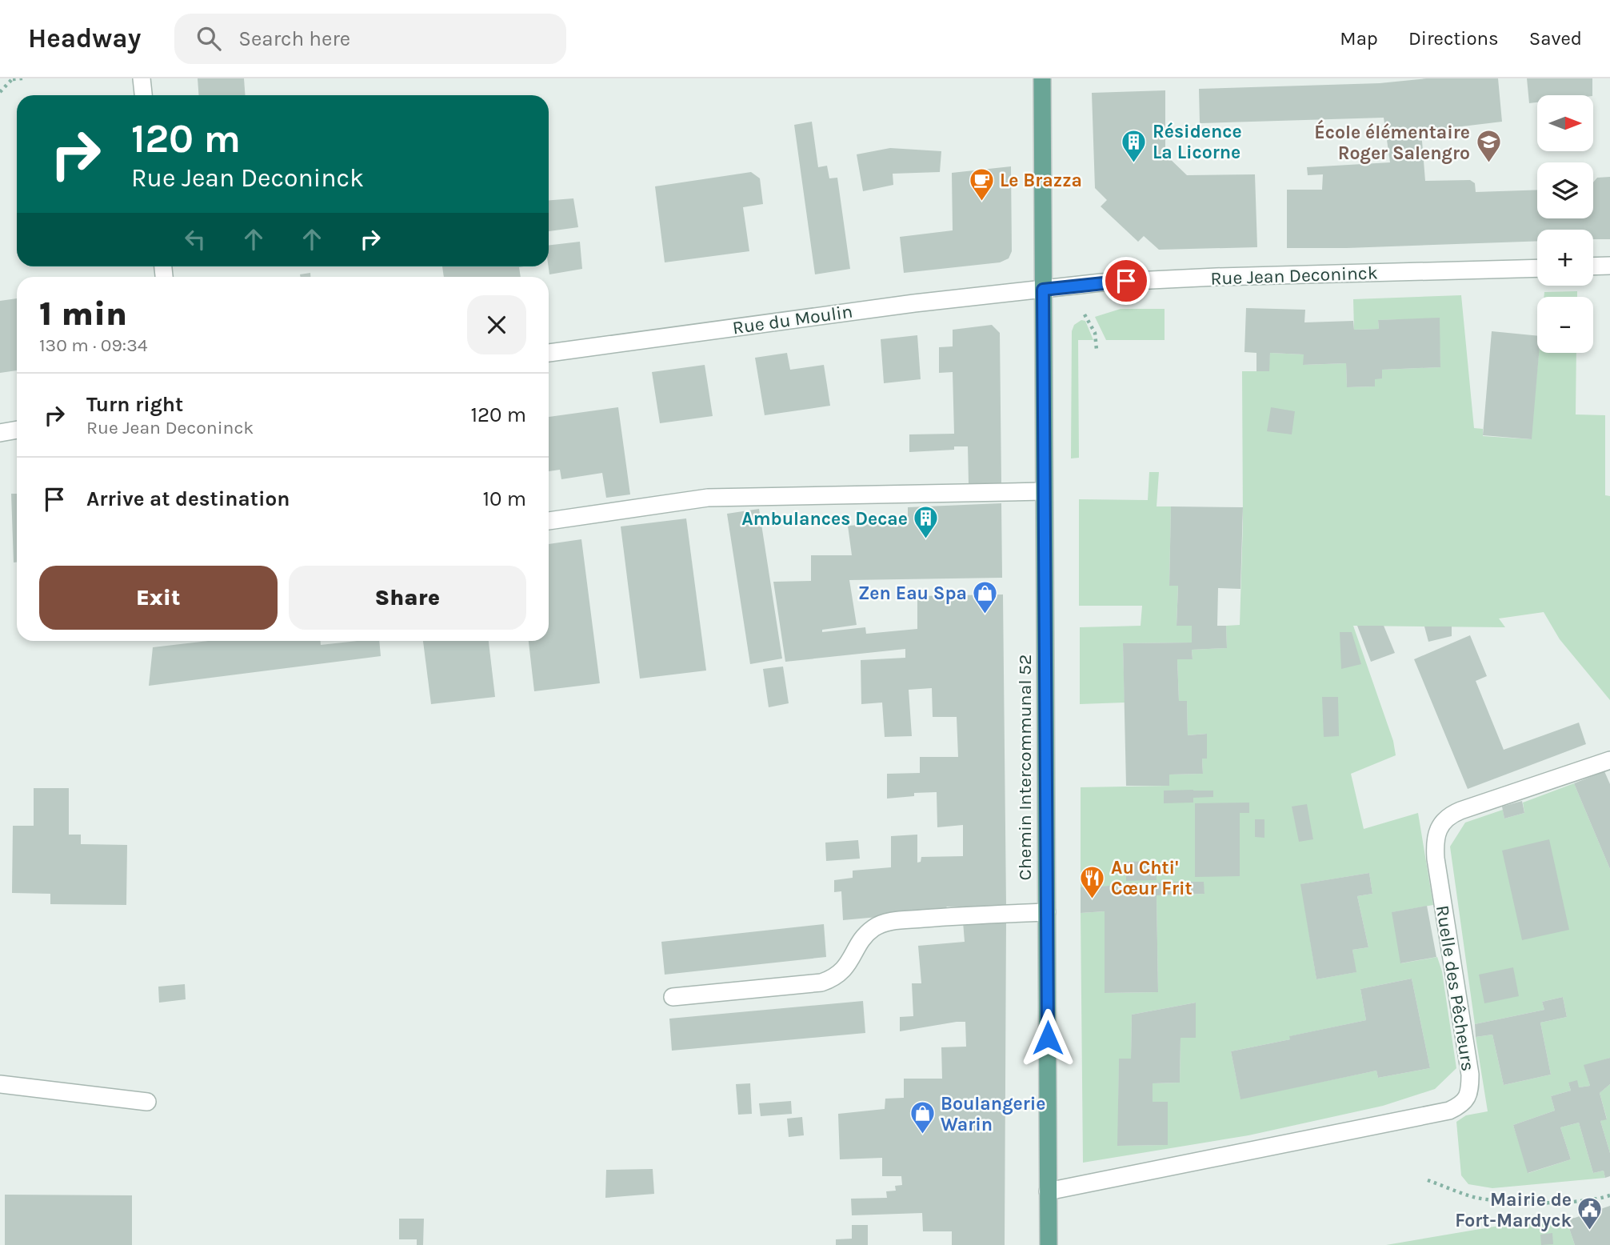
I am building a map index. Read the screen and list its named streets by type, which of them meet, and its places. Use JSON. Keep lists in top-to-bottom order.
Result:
{
  "streets": {
    "main road": ["Chemin Intercommunal 52"],
    "street": ["Rue Jean Deconinck", "Rue du Moulin", "Ruelle des Pêcheurs"]
  },
  "crossings": [
    ["Rue Jean Deconinck", "Rue du Moulin"],
    ["Rue Jean Deconinck", "Chemin Intercommunal 52"],
    ["Rue du Moulin", "Chemin Intercommunal 52"],
    ["Chemin Intercommunal 52", "Ruelle des Pêcheurs"]
  ],
  "places": {
    "building": ["Résidence La Licorne", "Ambulances Decae"],
    "school or university": ["École élémentaire Roger Salengro"],
    "cafe": ["Le Brazza"],
    "shop": ["Zen Eau Spa", "Boulangerie Warin"],
    "restaurant": ["Au Chti' Cœur Frit"],
    "public building": ["Mairie de Fort-Mardyck"]
  },
  "north": "right",
  "page": {
    "header": "Headway",
    "search": "Search here",
    "nav": ["Map", "Directions", "Saved"],
    "map_buttons": ["+", "−"],
    "turn": ["120 m", "Rue Jean Deconinck"],
    "heading": ["1 min", "130 m · 09:34"],
    "list": [
      {
        "name": "Turn right",
        "note": "Rue Jean Deconinck",
        "value": "120 m"
      },
      {
        "name": "Arrive at destination",
        "value": "10 m"
      }
    ],
    "buttons": ["Exit", "Share"]
  }
}
